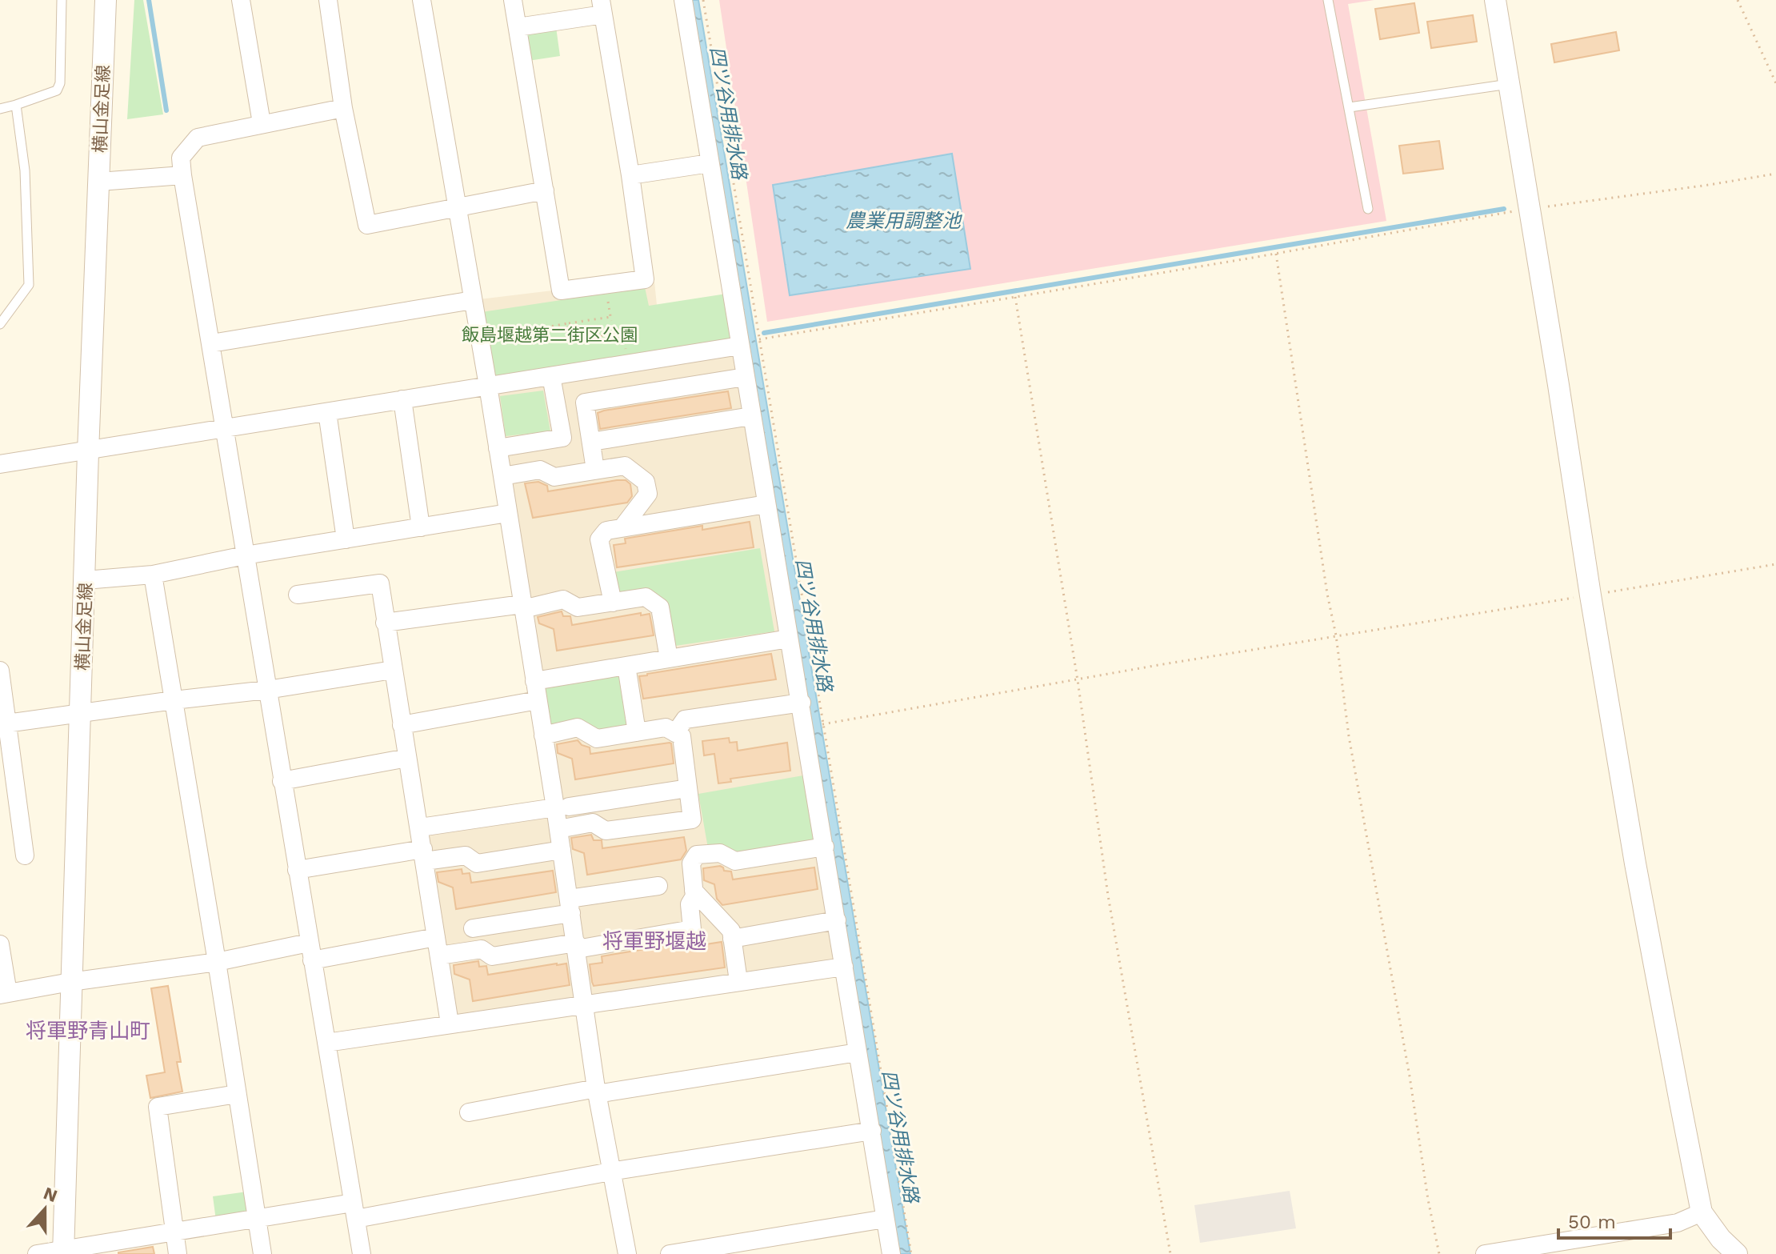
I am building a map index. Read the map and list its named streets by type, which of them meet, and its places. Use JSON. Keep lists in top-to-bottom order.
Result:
{
  "streets": {
    "street": ["横山金足線"]
  },
  "districts": ["将軍野堰越", "将軍野青山町"],
  "water": ["四ツ谷用排水路", "農業用調整池"],
  "parks": ["飯島堰越第二街区公園"],
  "scale_bar": "50 m",
  "north": "top"
}
